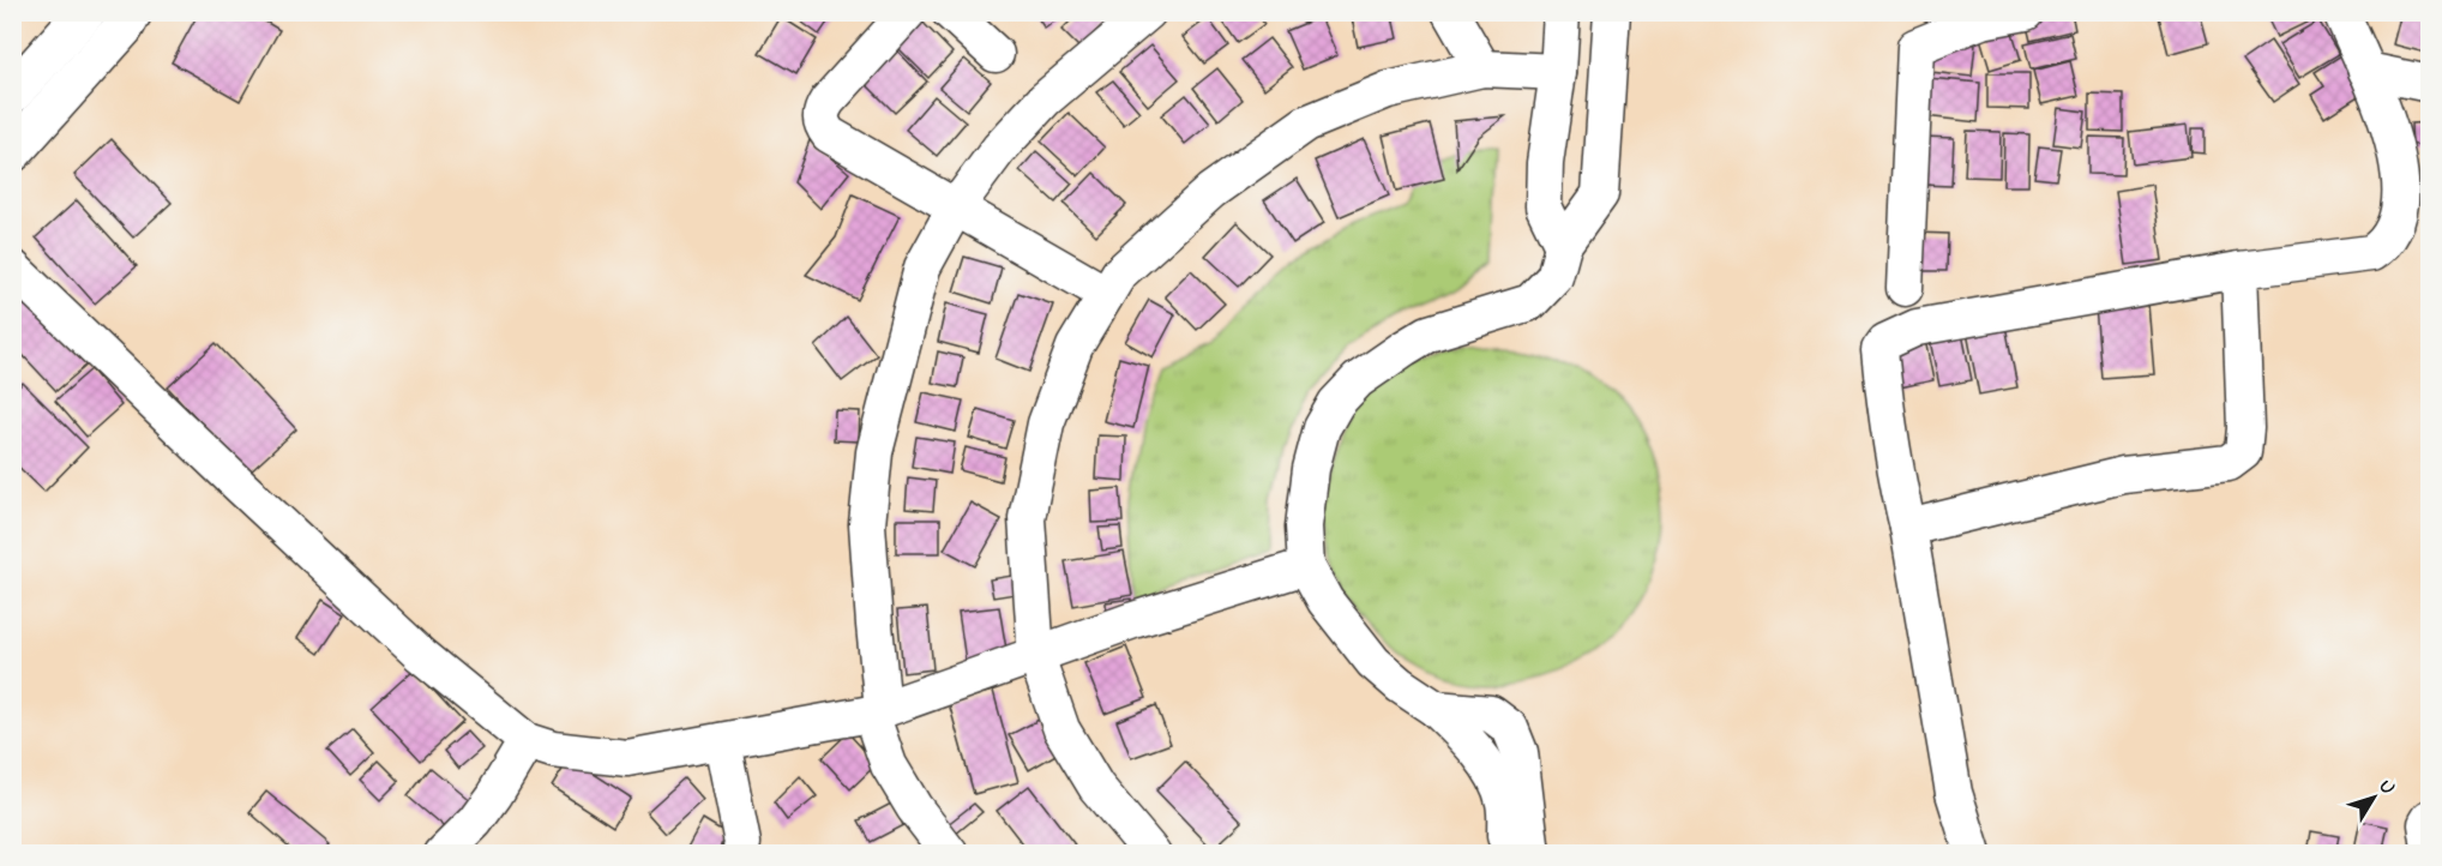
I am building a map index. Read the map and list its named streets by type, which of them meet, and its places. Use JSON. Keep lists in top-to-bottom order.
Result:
{
  "north": "top right"
}
